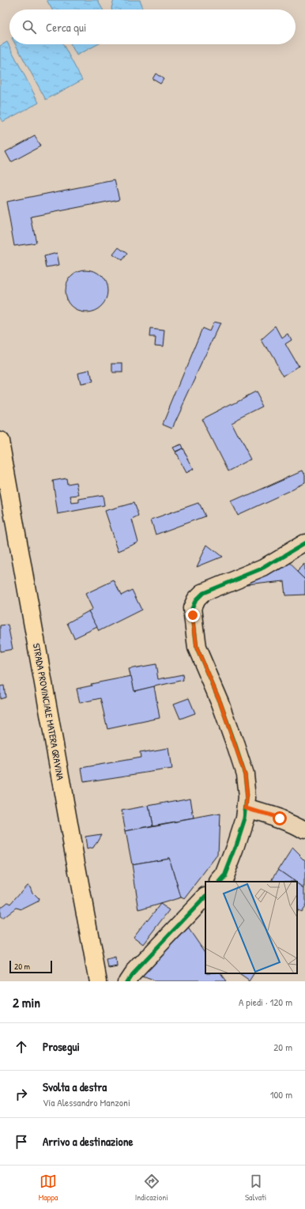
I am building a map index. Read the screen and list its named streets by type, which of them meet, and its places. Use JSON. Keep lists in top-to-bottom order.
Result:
{
  "streets": {
    "main road": ["STRADA PROVINCIALE MATERA GRAVINA"]
  },
  "scale_bar": "20 m",
  "page": {
    "search": "Cerca qui",
    "scale": "20 m",
    "heading": ["2 min", "A piedi · 120 m"],
    "list": [
      ["Prosegui", "20 m"],
      ["Svolta a destra", "Vía Alessandro Manzoni", "100 m"],
      "Arrivo a destinazione"
    ],
    "nav": ["Mappa", "Indicazioni", "Salvati"]
  }
}
